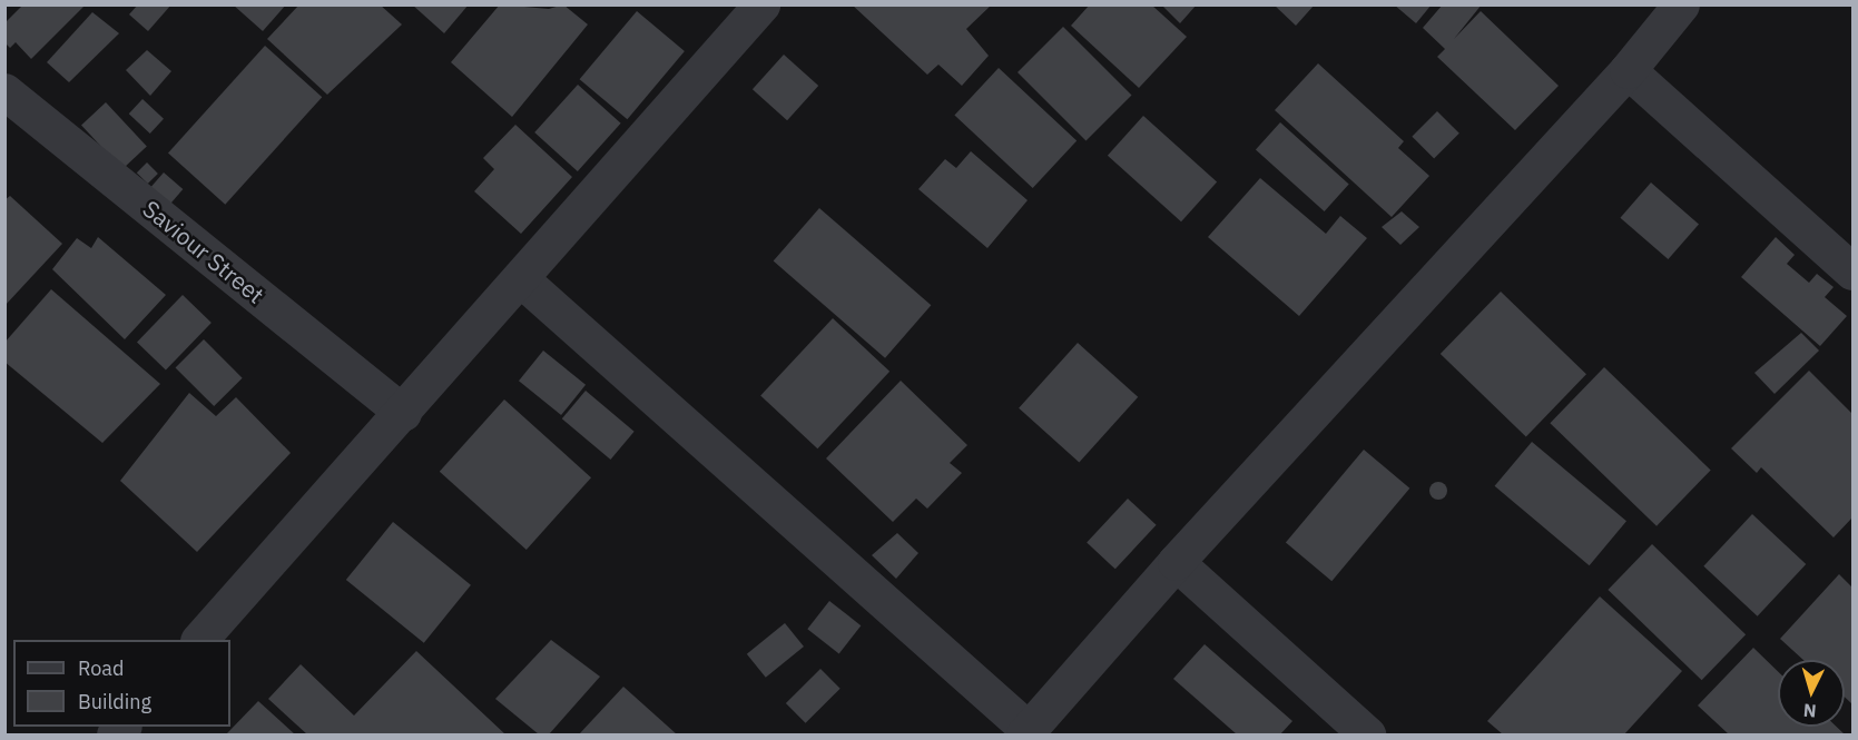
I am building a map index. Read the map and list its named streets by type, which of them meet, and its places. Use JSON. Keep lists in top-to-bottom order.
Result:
{
  "streets": {
    "street": ["Saviour Street"]
  },
  "legend": ["Road", "Building"],
  "north": "bottom"
}
